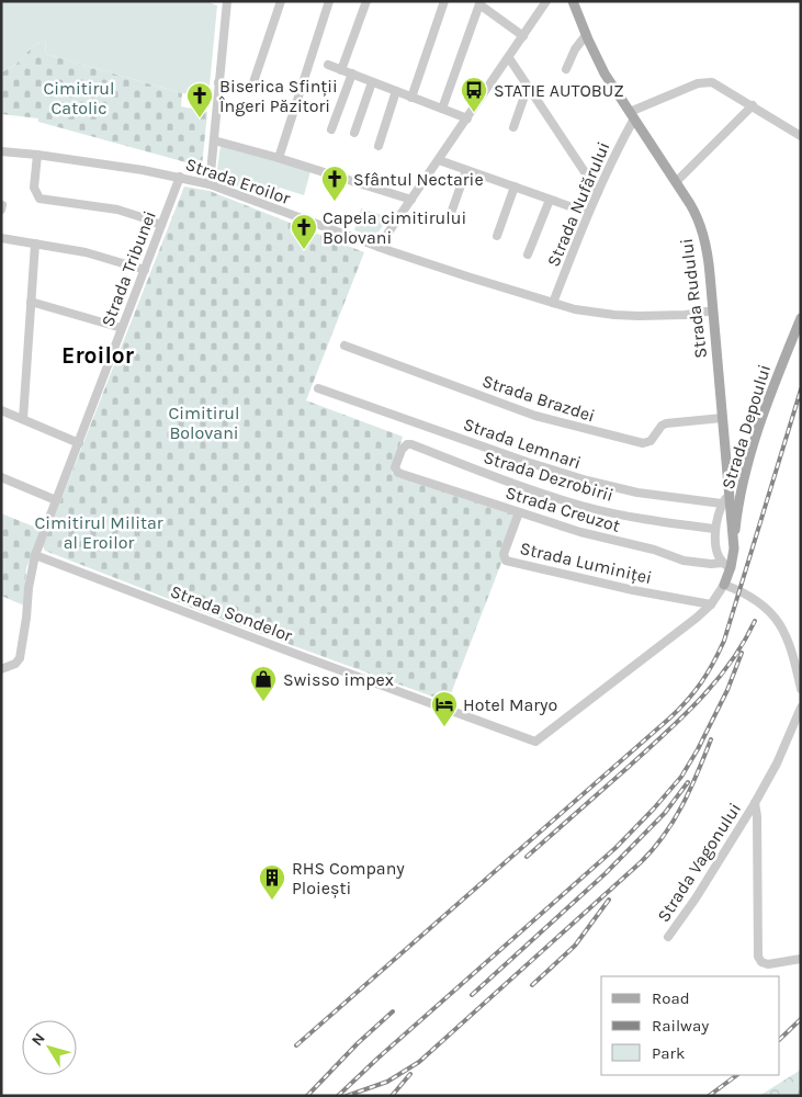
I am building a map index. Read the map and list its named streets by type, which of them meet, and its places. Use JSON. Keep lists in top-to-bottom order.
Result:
{
  "streets": {
    "main road": ["Strada Rudului", "Strada Depoului"],
    "street": [
      "Strada Eroilor",
      "Strada Nufărului",
      "Strada Tribunei",
      "Strada Brazdei",
      "Strada Lemnari",
      "Strada Dezrobirii",
      "Strada Creuzot",
      "Strada Luminiței",
      "Strada Sondelor",
      "Strada Vagonului"
    ]
  },
  "crossings": [
    ["Strada Eroilor", "Strada Nufărului"],
    ["Strada Eroilor", "Strada Tribunei"],
    ["Strada Eroilor", "Strada Rudului"],
    ["Strada Nufărului", "Strada Rudului"],
    ["Strada Tribunei", "Strada Sondelor"],
    ["Strada Rudului", "Strada Brazdei"],
    ["Strada Rudului", "Strada Depoului"],
    ["Strada Rudului", "Strada Lemnari"],
    ["Strada Rudului", "Strada Dezrobirii"],
    ["Strada Rudului", "Strada Creuzot"],
    ["Strada Rudului", "Strada Luminiței"],
    ["Strada Rudului", "Strada Sondelor"],
    ["Strada Dezrobirii", "Strada Creuzot"],
    ["Strada Creuzot", "Strada Luminiței"]
  ],
  "districts": ["Eroilor"],
  "parks": ["Cimitirul Catolic", "Cimitirul Bolovani", "Cimitirul Militar al Eroilor"],
  "places": {
    "bus stop": ["STATIE AUTOBUZ"],
    "church": ["Biserica Sfinții Îngeri Păzitori", "Sfântul Nectarie", "Capela cimitirului Bolovani"],
    "shop": ["Swisso impex"],
    "hotel": ["Hotel Maryo"],
    "building": ["RHS Company Ploiești"]
  },
  "legend": ["Road", "Railway", "Park"],
  "north": "top left"
}
